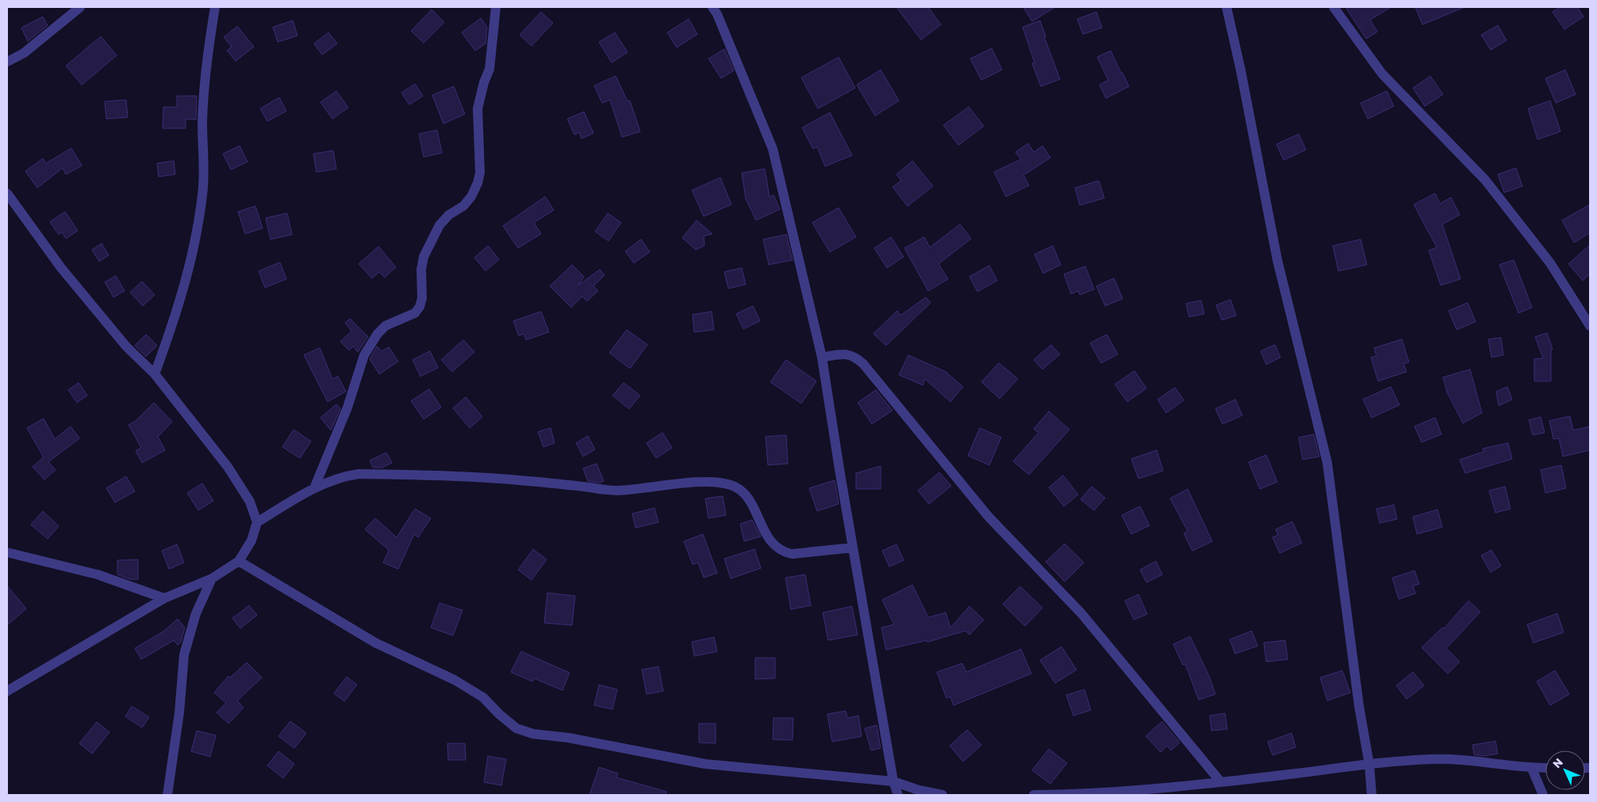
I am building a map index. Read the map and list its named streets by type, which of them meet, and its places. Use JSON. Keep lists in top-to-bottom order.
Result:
{
  "north": "top left"
}
